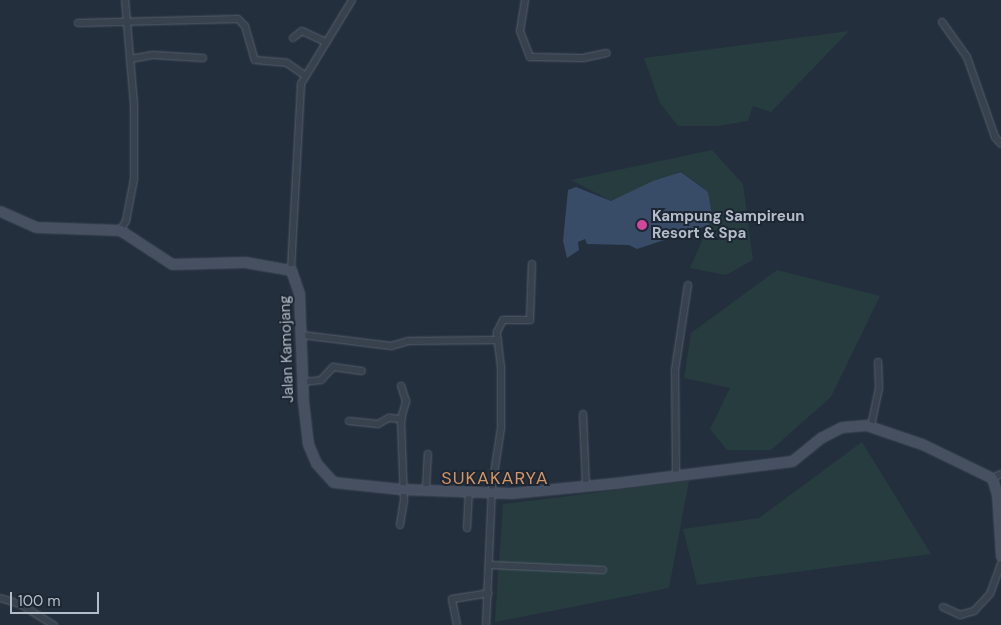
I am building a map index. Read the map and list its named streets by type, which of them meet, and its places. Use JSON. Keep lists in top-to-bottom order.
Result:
{
  "streets": {
    "main road": ["Jalan Kamojang"]
  },
  "districts": ["SUKAKARYA"],
  "places": ["Kampung Sampireun Resort & Spa"],
  "scale_bar": "100 m"
}
